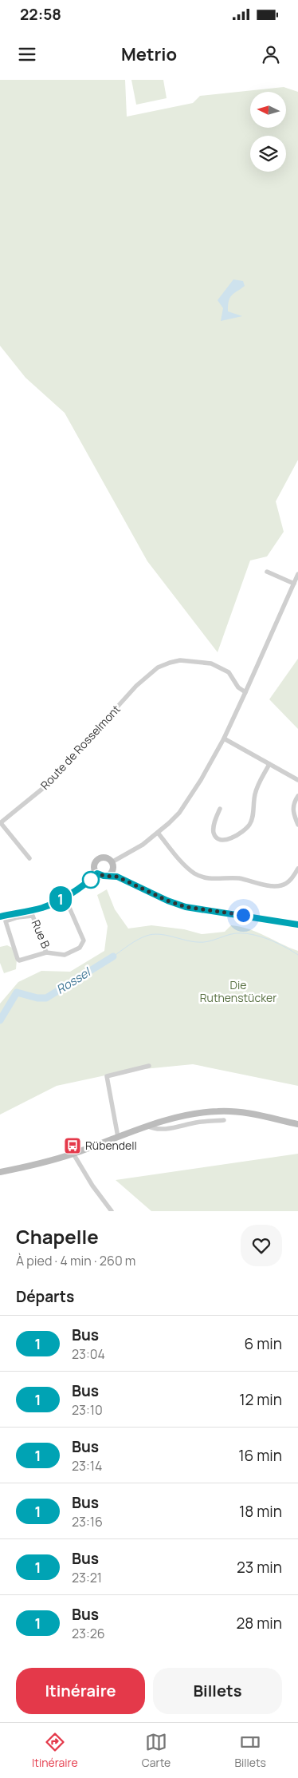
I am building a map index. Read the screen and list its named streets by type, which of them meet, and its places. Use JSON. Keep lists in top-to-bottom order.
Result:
{
  "streets": {
    "street": ["Route de Rosselmont", "Rue B"]
  },
  "water": ["Rossel"],
  "parks": ["Die Ruthenstücker"],
  "places": {
    "bus stop": ["Rübendell"]
  },
  "lines": ["bus line 1"],
  "north": "left",
  "page": {
    "status": "22:58",
    "header": "Metrio",
    "on_map": "1",
    "heading": [
      ["Chapelle", "À pied · 4 min · 260 m"],
      "Départs"
    ],
    "list": [
      {
        "mark": "1",
        "name": "Bus",
        "note": "23:04",
        "value": "6 min"
      },
      {
        "mark": "1",
        "name": "Bus",
        "note": "23:10",
        "value": "12 min"
      },
      {
        "mark": "1",
        "name": "Bus",
        "note": "23:14",
        "value": "16 min"
      },
      {
        "mark": "1",
        "name": "Bus",
        "note": "23:16",
        "value": "18 min"
      },
      {
        "mark": "1",
        "name": "Bus",
        "note": "23:21",
        "value": "23 min"
      },
      {
        "mark": "1",
        "name": "Bus",
        "note": "23:26",
        "value": "28 min"
      }
    ],
    "buttons": ["Itinéraire", "Billets"],
    "tabs": ["Itinéraire", "Carte", "Billets"]
  }
}
